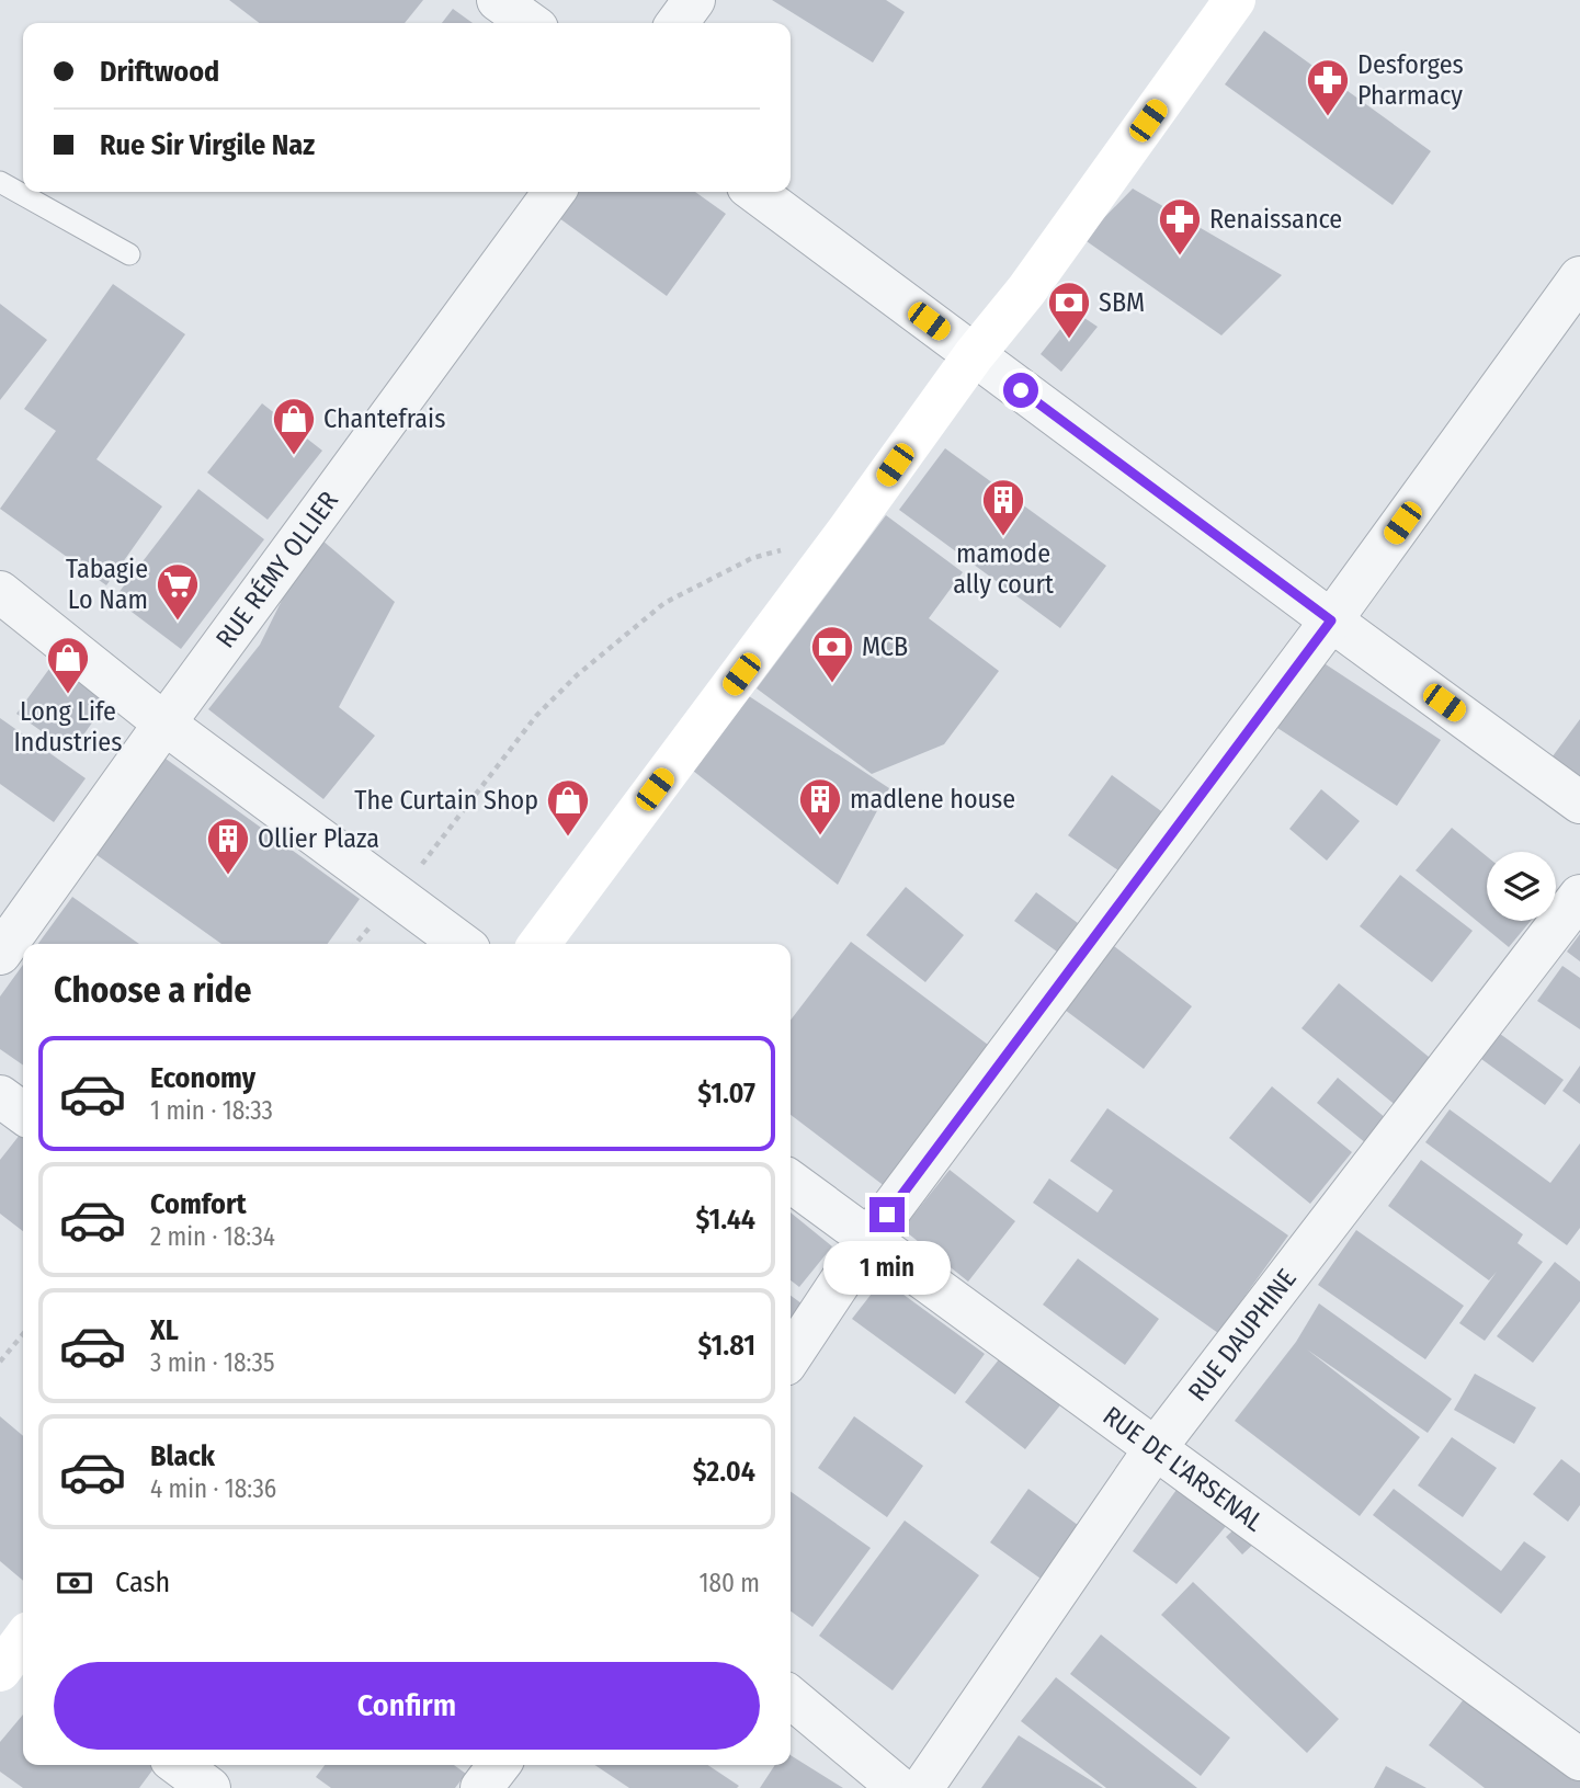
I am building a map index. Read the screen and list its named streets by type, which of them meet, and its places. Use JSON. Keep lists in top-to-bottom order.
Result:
{
  "streets": {
    "street": ["RUE RÉMY OLLIER", "RUE DAUPHINE", "RUE DE L'ARSENAL"]
  },
  "crossings": [
    ["RUE DAUPHINE", "RUE DE L'ARSENAL"]
  ],
  "places": {
    "pharmacy": ["Desforges Pharmacy", "Renaissance"],
    "bank": ["SBM", "MCB"],
    "shop": ["Chantefrais", "Long Life Industries", "The Curtain Shop"],
    "building": ["mamode ally court", "madlene house", "Ollier Plaza"],
    "supermarket": ["Tabagie Lo Nam"]
  },
  "page": {
    "banner": ["Driftwood", "Rue Sir Virgile Naz"],
    "heading": "Choose a ride",
    "list": [
      {
        "name": "Economy",
        "note": "1 min · 18:33",
        "value": "$1.07"
      },
      {
        "name": "Comfort",
        "note": "2 min · 18:34",
        "value": "$1.44"
      },
      {
        "name": "XL",
        "note": "3 min · 18:35",
        "value": "$1.81"
      },
      {
        "name": "Black",
        "note": "4 min · 18:36",
        "value": "$2.04"
      }
    ],
    "bubble": "1 min",
    "pay": ["Cash", "180 m"],
    "buttons": "Confirm"
  }
}
